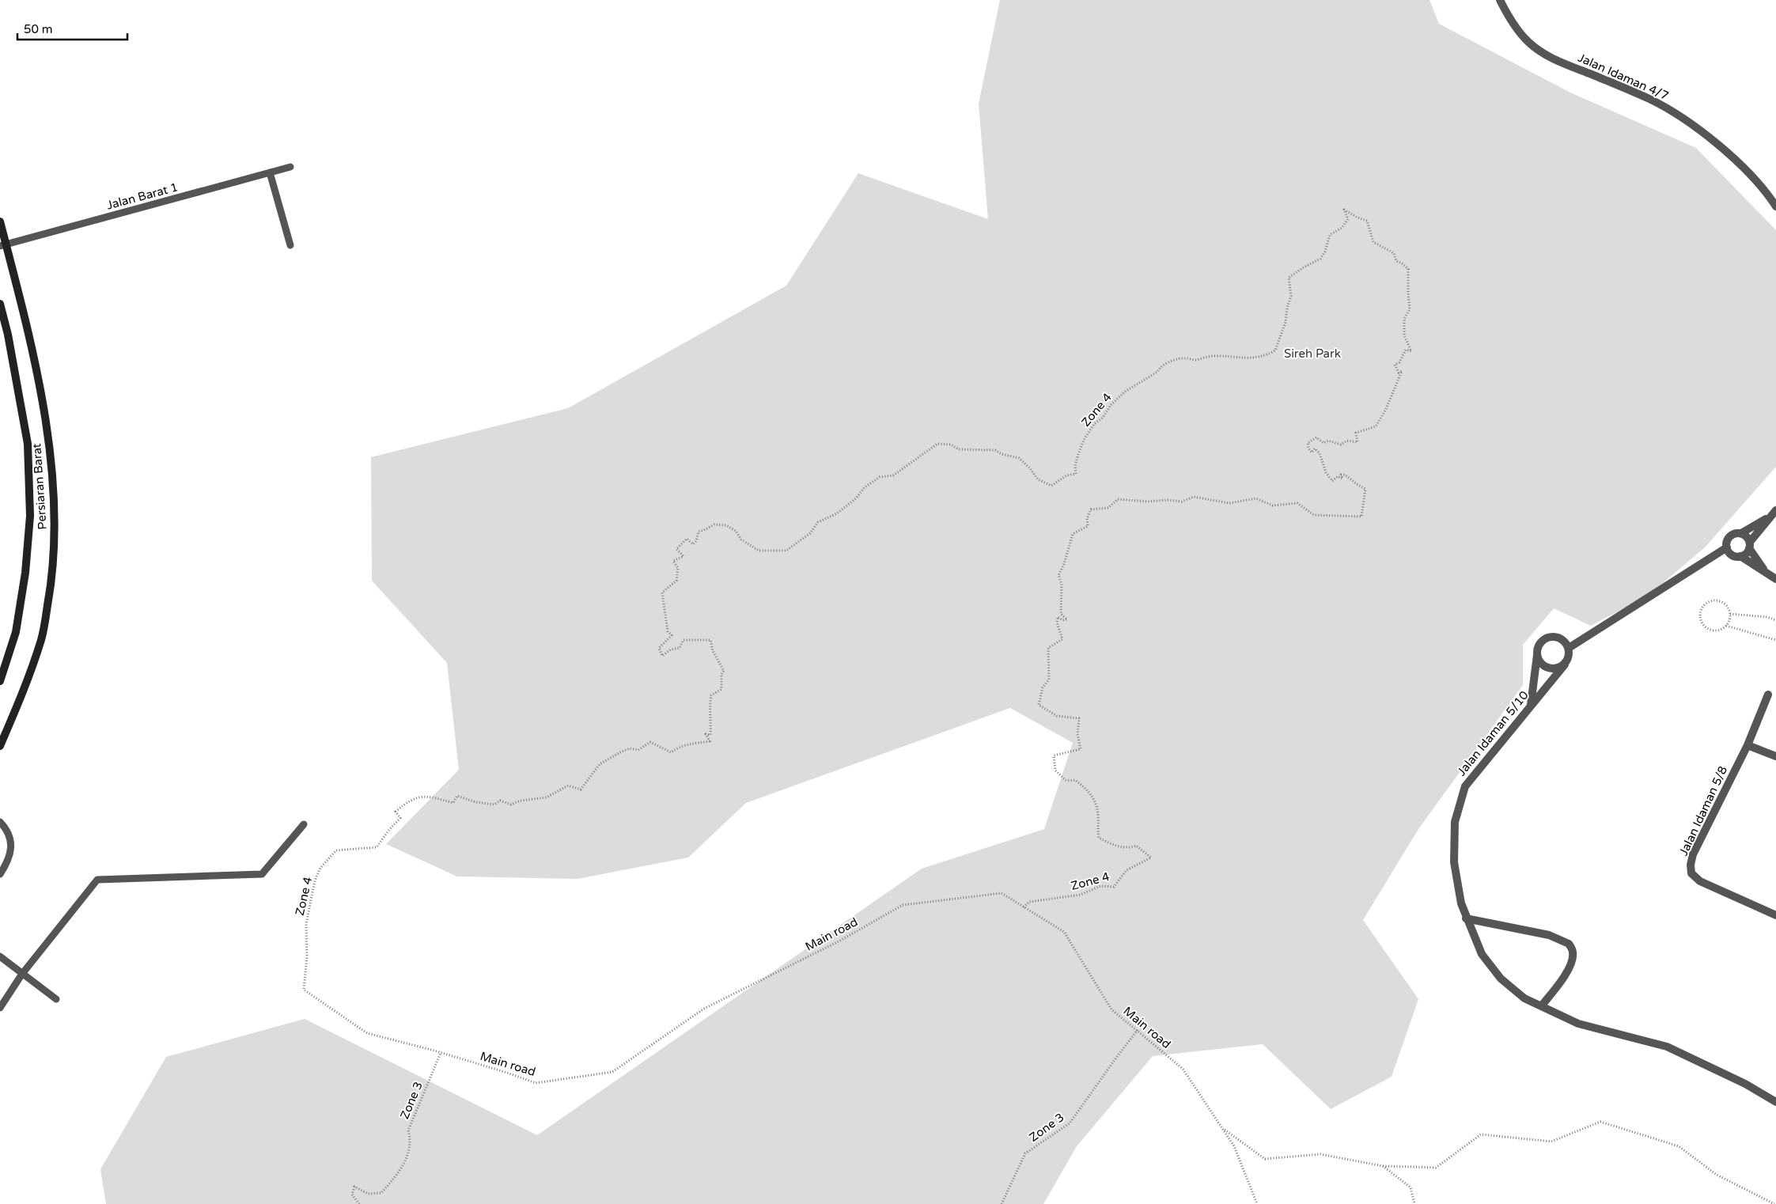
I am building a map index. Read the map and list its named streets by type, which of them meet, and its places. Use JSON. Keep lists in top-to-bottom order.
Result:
{
  "streets": {
    "street": [
      "Jalan Idaman 4/7",
      "Persiaran Barat",
      "Jalan Idaman 5/10",
      "Jalan Idaman 5/8"
    ],
    "lane": ["Jalan Barat 1"],
    "path": ["Zone 4", "Main road", "Zone 3"]
  },
  "crossings": [
    ["Jalan Barat 1", "Persiaran Barat"],
    ["Zone 4", "Main road"],
    ["Main road", "Zone 3"]
  ],
  "parks": ["Sireh Park"],
  "scale_bar": "50 m"
}
